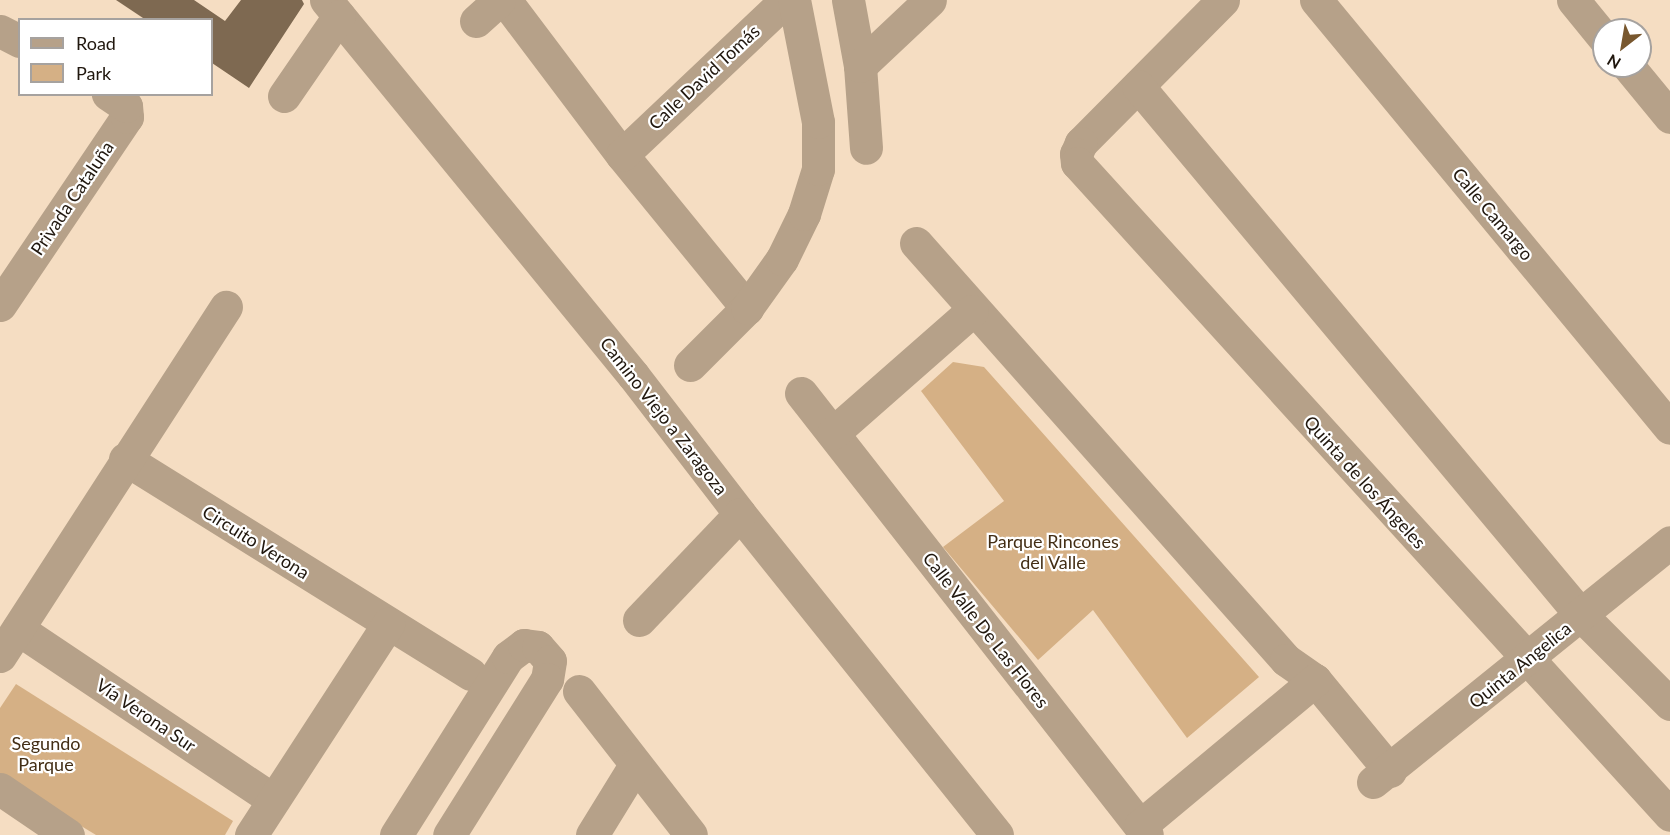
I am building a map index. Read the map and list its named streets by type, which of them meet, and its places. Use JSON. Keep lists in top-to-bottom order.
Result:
{
  "streets": {
    "street": [
      "Calle David Tomás",
      "Privada Cataluña",
      "Calle Camargo",
      "Camino Viejo a Zaragoza",
      "Quinta de los Ángeles",
      "Circuito Verona",
      "Calle Valle De Las Flores",
      "Quinta Angelica",
      "Vía Verona Sur"
    ]
  },
  "crossings": [
    ["Quinta de los Ángeles", "Quinta Angelica"],
    ["Calle Valle De Las Flores", "Quinta Angelica"]
  ],
  "parks": ["Parque Rincones del Valle", "Segundo Parque"],
  "legend": ["Road", "Park"],
  "north": "bottom left"
}
